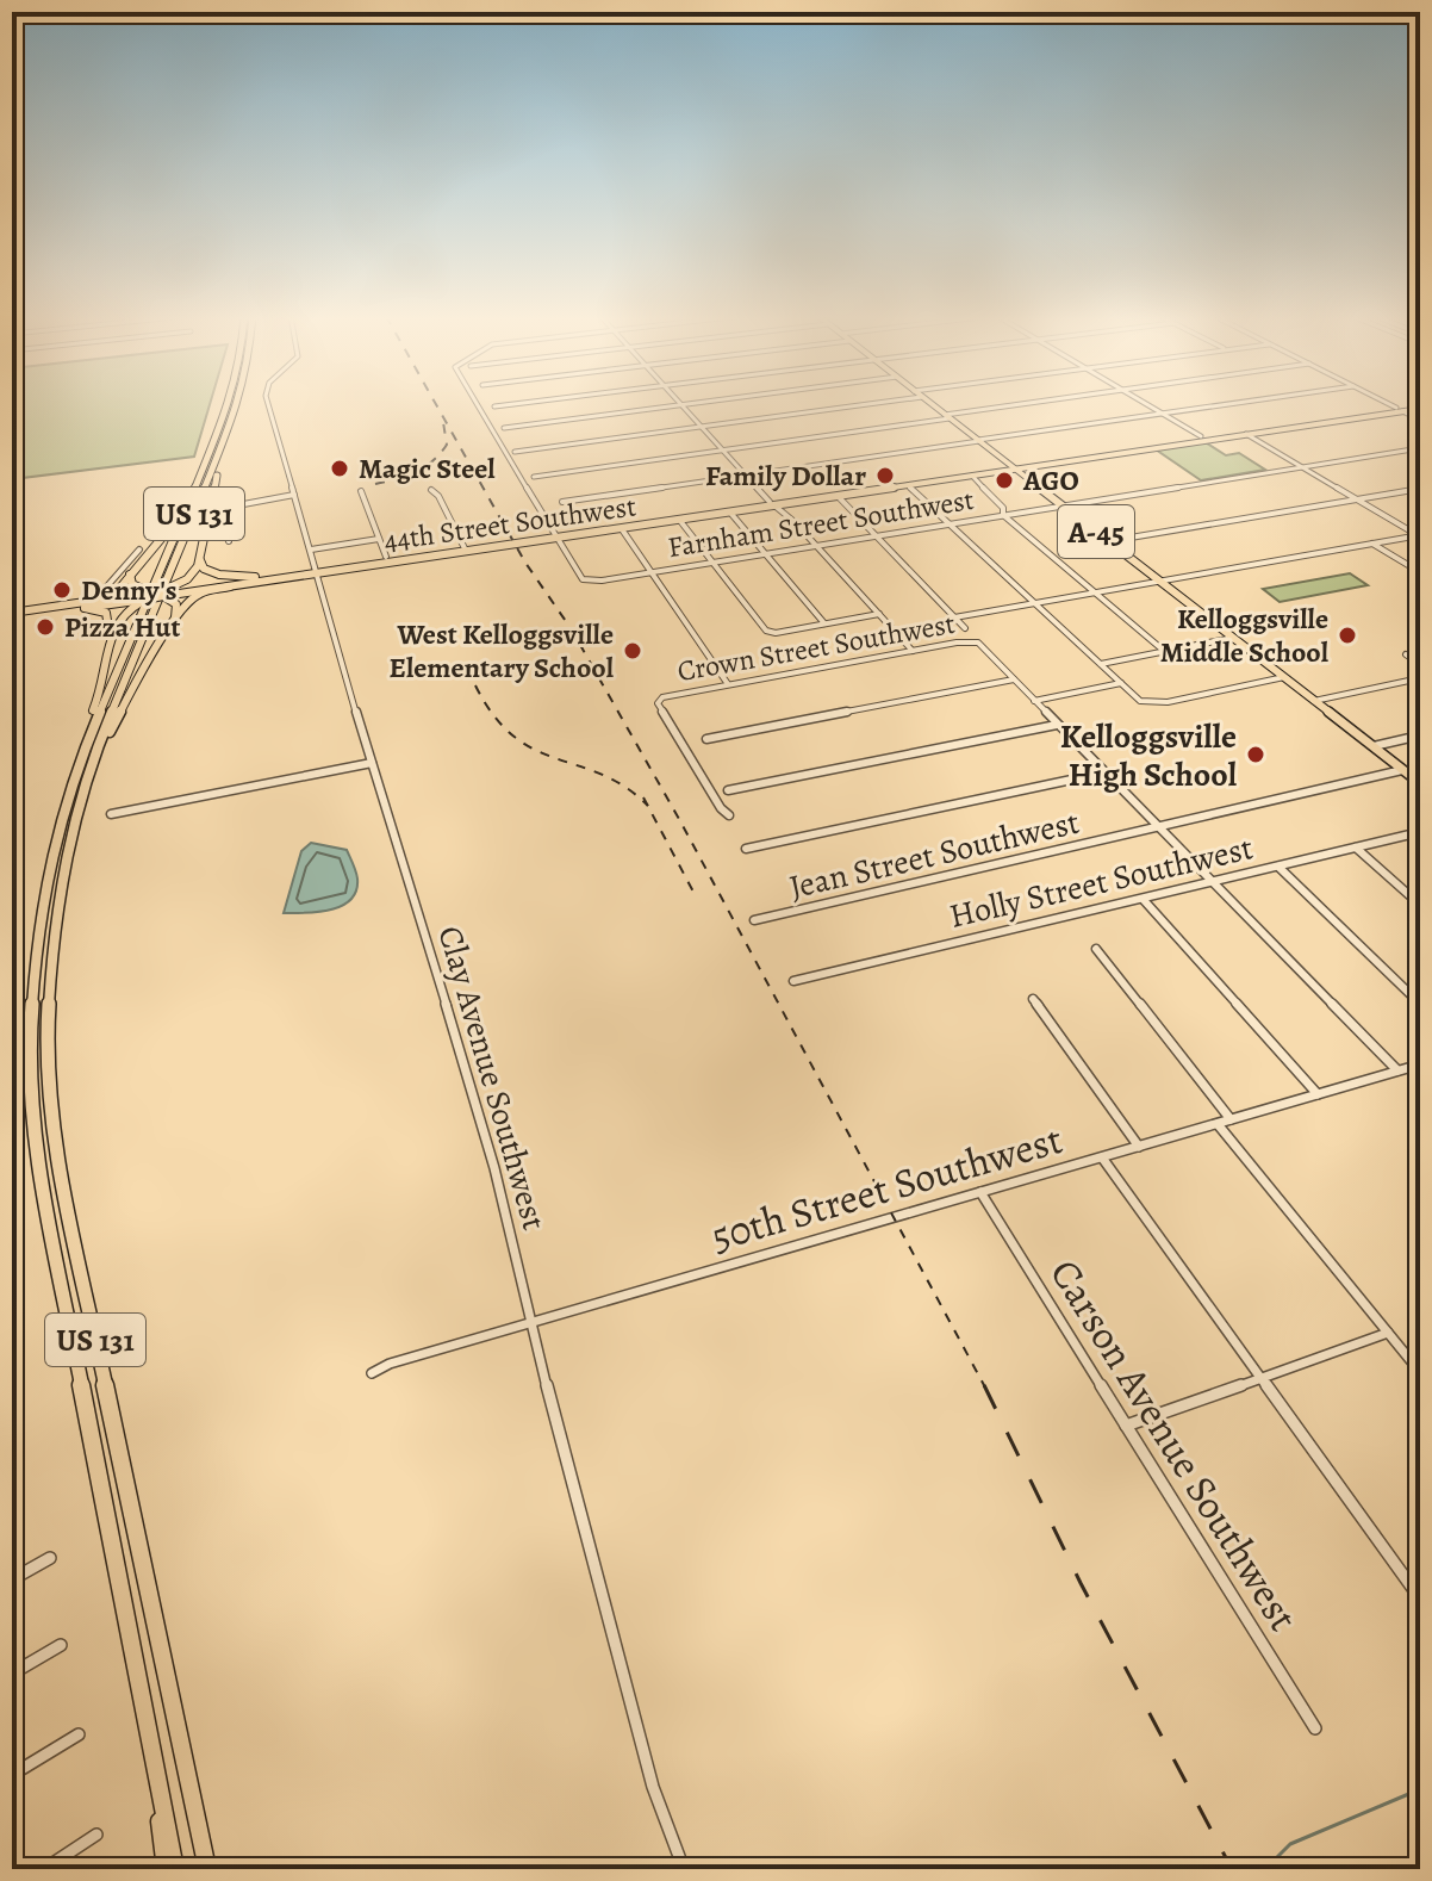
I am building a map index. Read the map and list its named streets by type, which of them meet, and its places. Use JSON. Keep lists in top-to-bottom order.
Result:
{
  "streets": {
    "highway": ["US 131"],
    "main road": ["44th Street Southwest", "A-45"],
    "street": [
      "Farnham Street Southwest",
      "Crown Street Southwest",
      "Jean Street Southwest",
      "Holly Street Southwest",
      "Clay Avenue Southwest",
      "50th Street Southwest",
      "Carson Avenue Southwest"
    ]
  },
  "crossings": [
    ["44th Street Southwest", "Farnham Street Southwest"],
    ["44th Street Southwest", "A-45"],
    ["44th Street Southwest", "Clay Avenue Southwest"],
    ["Farnham Street Southwest", "A-45"],
    ["A-45", "Jean Street Southwest"],
    ["Clay Avenue Southwest", "50th Street Southwest"],
    ["50th Street Southwest", "Carson Avenue Southwest"]
  ],
  "places": [
    "Magic Steel",
    "Family Dollar",
    "AGO",
    "Denny's",
    "Pizza Hut",
    "Kelloggsville Middle School",
    "West Kelloggsville Elementary School",
    "Kelloggsville High School"
  ]
}
